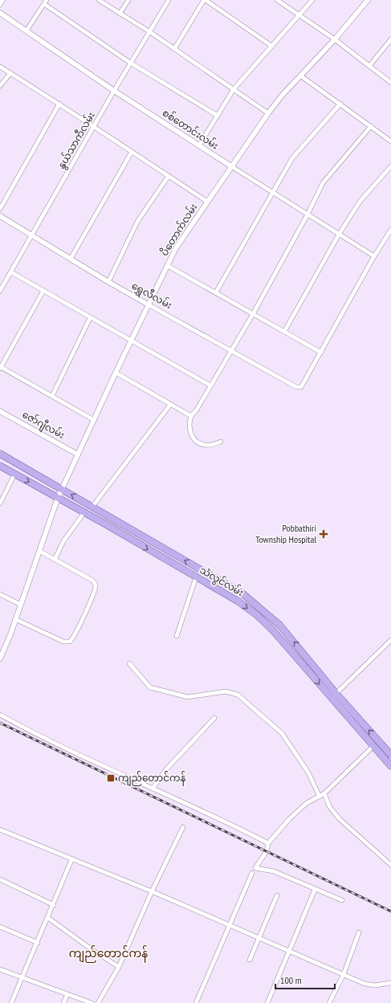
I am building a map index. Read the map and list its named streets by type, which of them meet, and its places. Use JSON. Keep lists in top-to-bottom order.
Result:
{
  "streets": {
    "main road": ["သံလွင်လမ်း"],
    "street": [
      "စစ်တောင်းလမ်း",
      "နွယ်သာကီလမ်း",
      "ပိတောက်လမ်း",
      "ရွှေလီလမ်း",
      "ဇော်ဂျီလမ်း"
    ]
  },
  "crossings": [
    ["စစ်တောင်းလမ်း", "နွယ်သာကီလမ်း"],
    ["စစ်တောင်းလမ်း", "ပိတောက်လမ်း"],
    ["နွယ်သာကီလမ်း", "ရွှေလီလမ်း"],
    ["ပိတောက်လမ်း", "ရွှေလီလမ်း"],
    ["ပိတောက်လမ်း", "ဇော်ဂျီလမ်း"],
    ["ပိတောက်လမ်း", "သံလွင်လမ်း"]
  ],
  "districts": ["ကျည်တောင်ကန်"],
  "places": {
    "health": ["Pobbathiri Township Hospital"],
    "transit": ["ကျည်တောင်ကန်"]
  },
  "scale_bar": "100 m"
}
